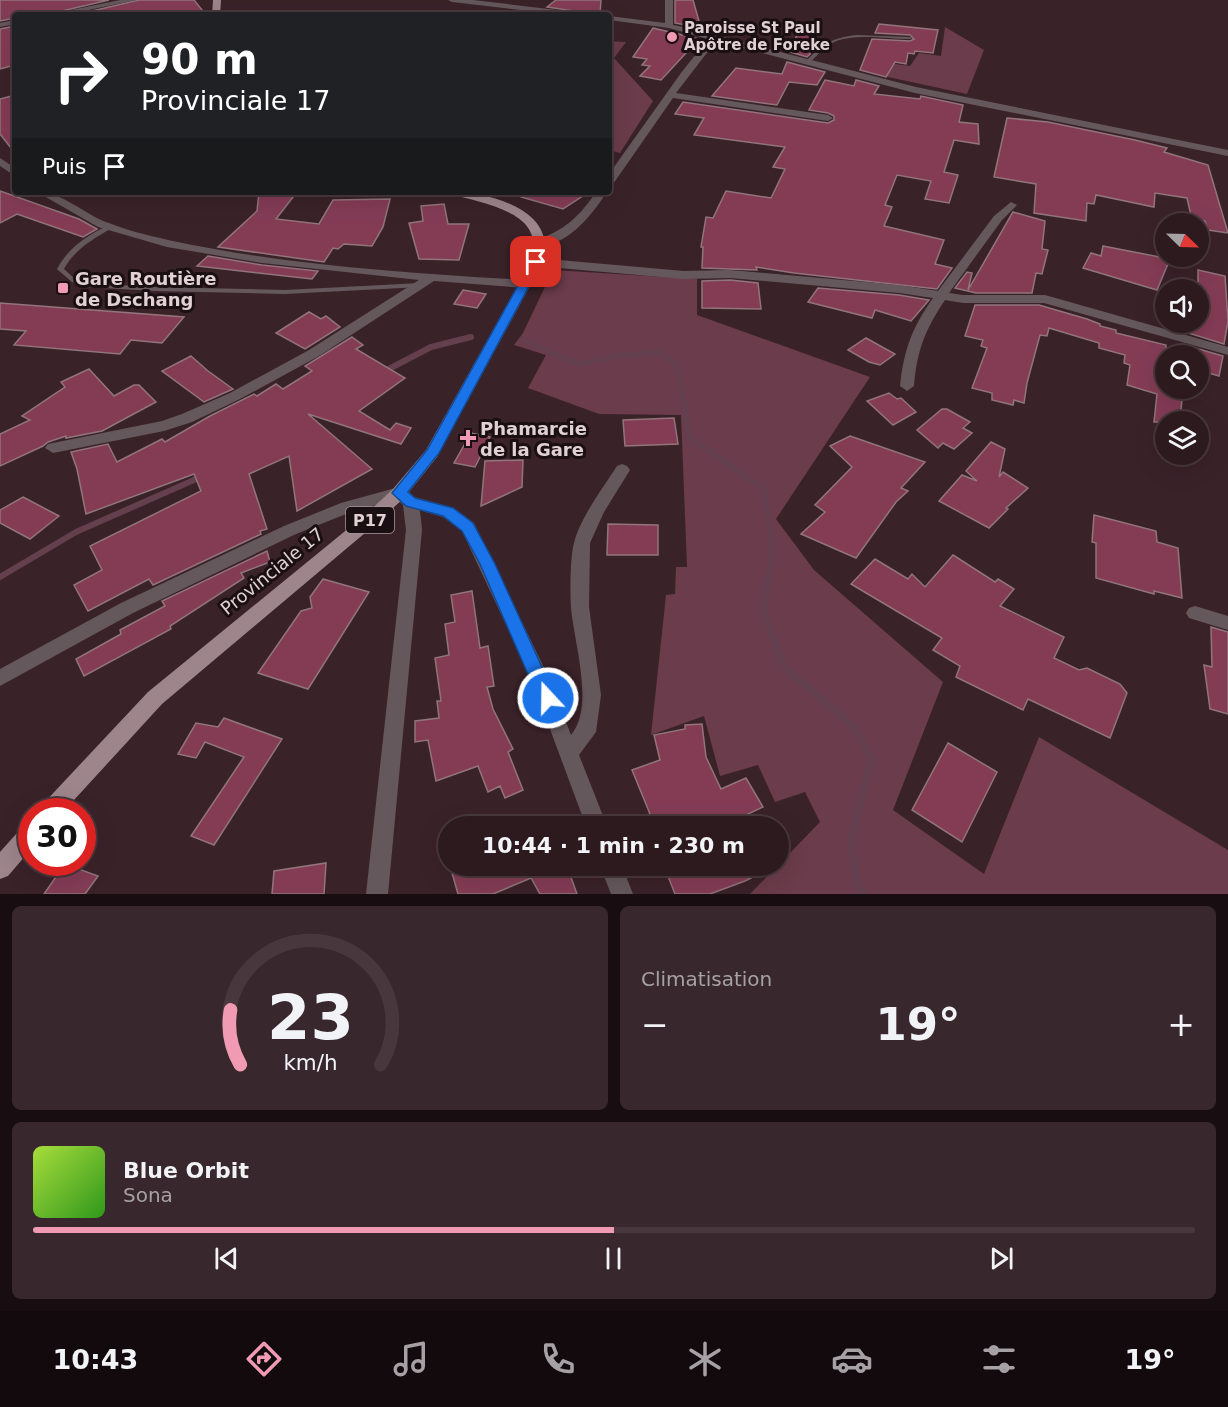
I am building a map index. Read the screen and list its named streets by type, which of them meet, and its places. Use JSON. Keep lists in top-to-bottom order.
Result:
{
  "streets": {
    "main road": ["P17", "Provinciale 17"]
  },
  "places": {
    "other": ["Paroisse St Paul Apôtre de Foreke"],
    "transit": ["Gare Routière de Dschang"],
    "health": ["Phamarcie de la Gare"]
  },
  "north": "bottom right",
  "page": {
    "turn": ["90 m", "Provinciale 17"],
    "then": "Puis",
    "limit": "30",
    "trip": "10:44 · 1 min · 230 m",
    "tile": "Climatisation",
    "heat": ["−", "19°", "+"],
    "song": ["Blue Orbit", "Sona"],
    "tabs": ["10:43", "19°"],
    "gauge": ["23", "km/h"]
  }
}
